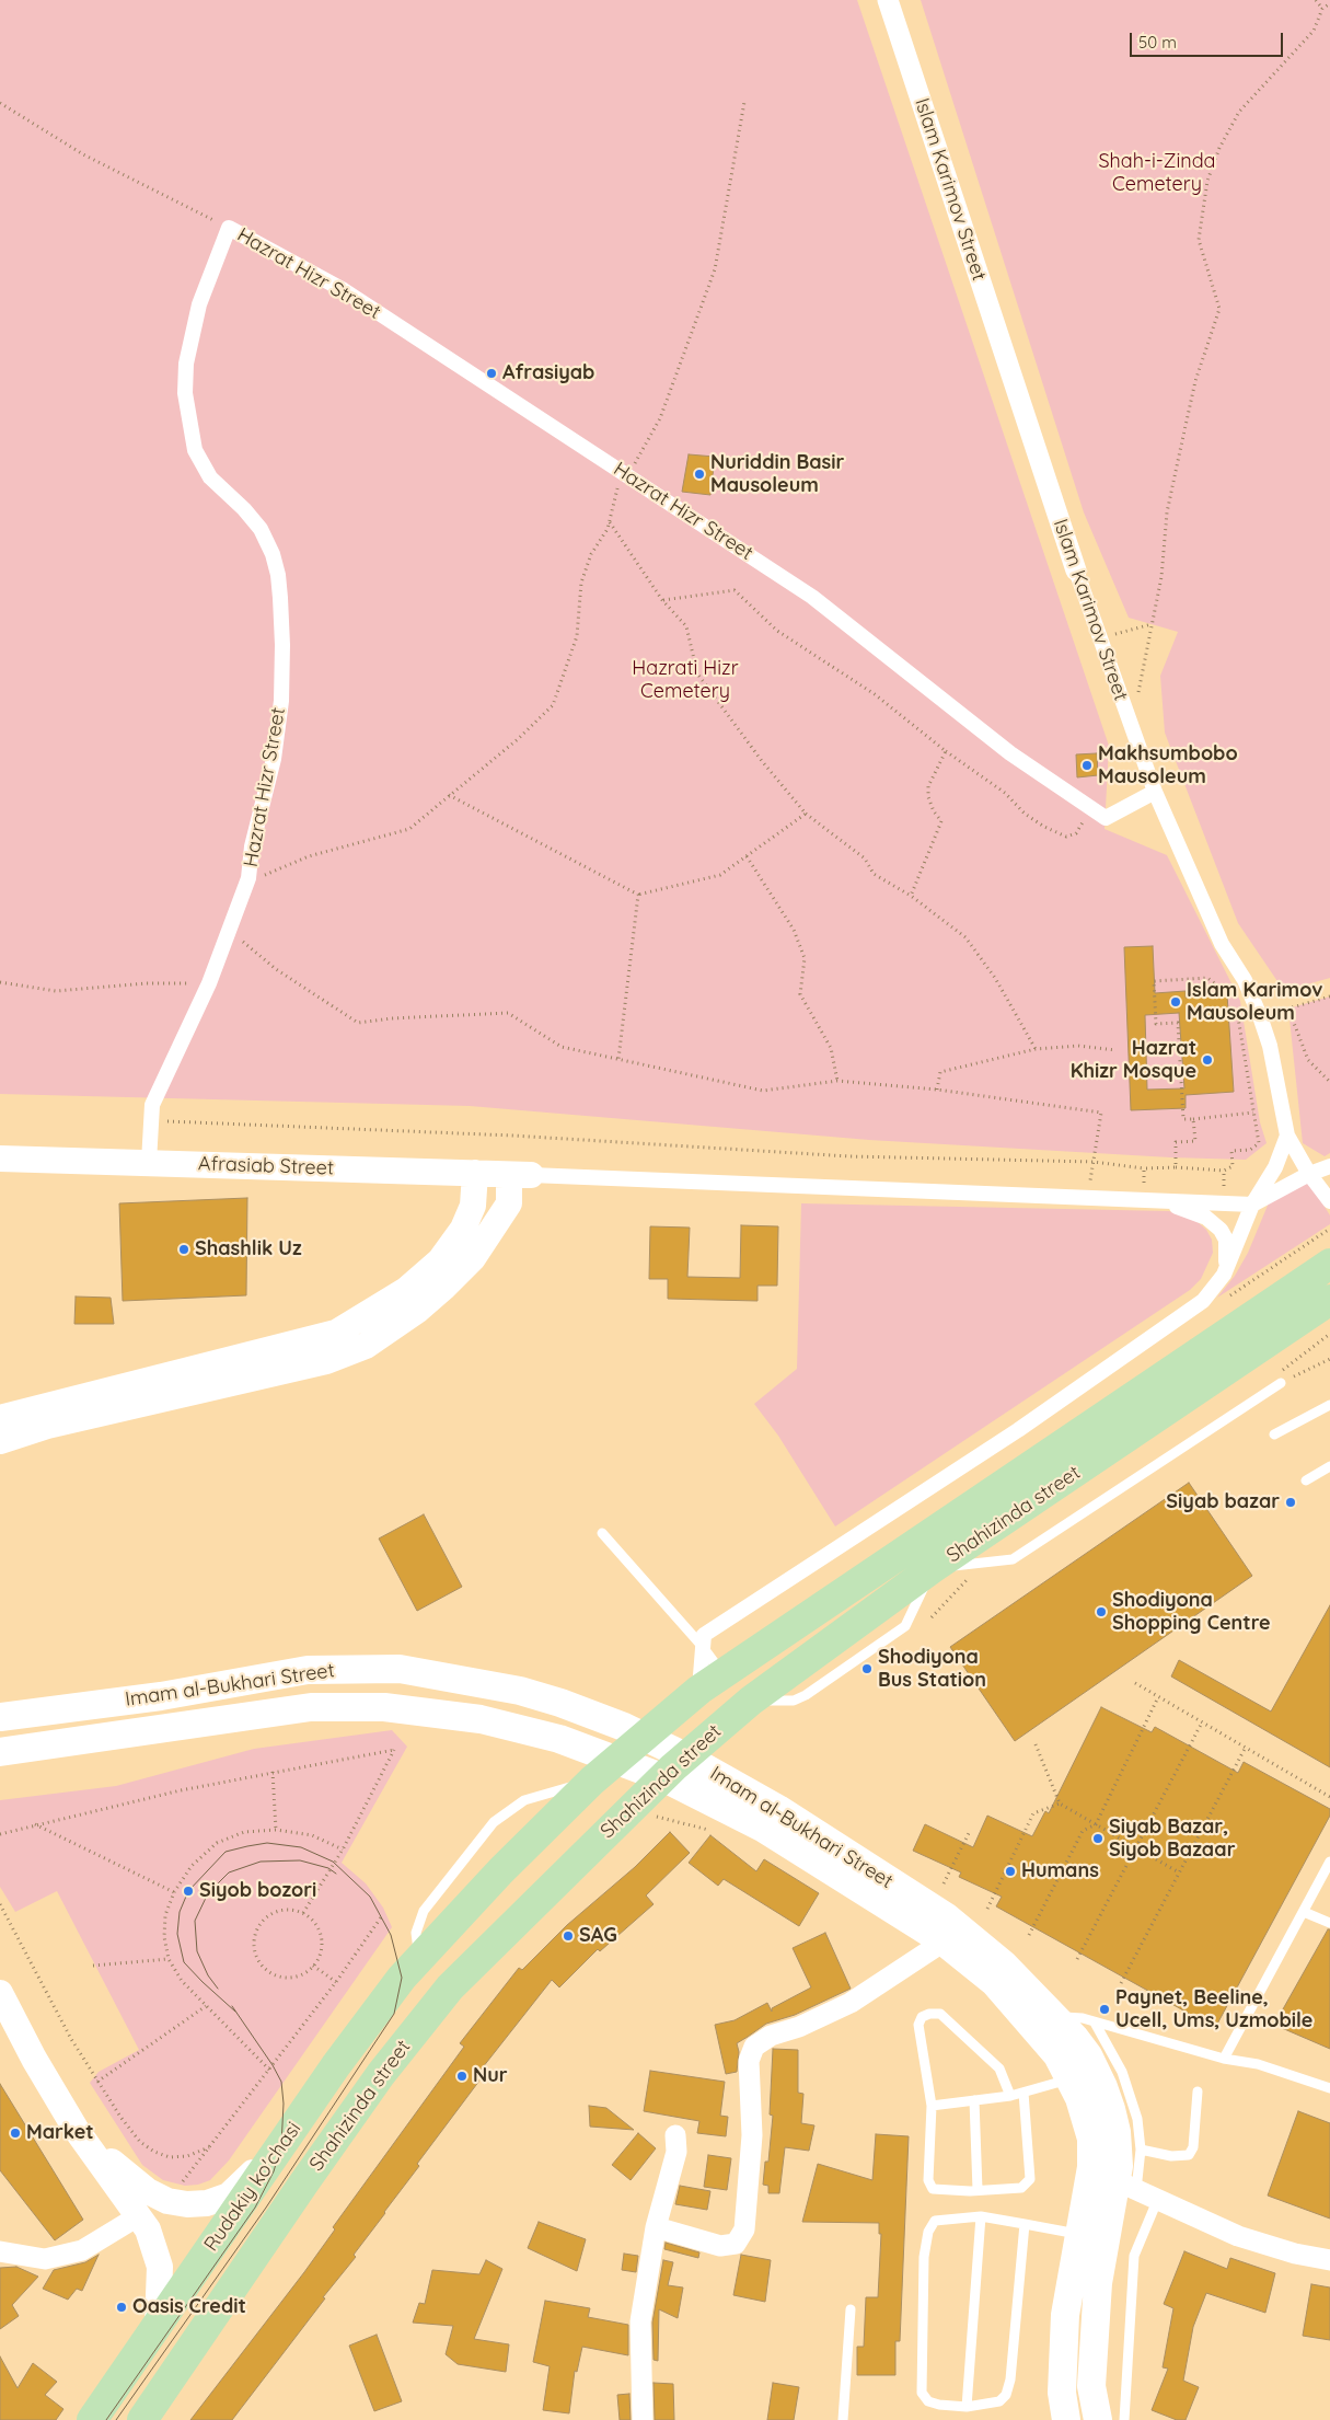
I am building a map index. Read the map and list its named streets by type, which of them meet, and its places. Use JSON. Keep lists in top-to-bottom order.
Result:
{
  "streets": {
    "main road": ["Shahizinda street", "Imam al-Bukhari Street", "Rudakiy ko'chasi"],
    "street": ["Islam Karimov Street", "Hazrat Hizr Street", "Afrasiab Street"]
  },
  "crossings": [
    ["Islam Karimov Street", "Hazrat Hizr Street"],
    ["Hazrat Hizr Street", "Afrasiab Street"],
    ["Shahizinda street", "Rudakiy ko'chasi"]
  ],
  "parks": ["Shah-i-Zinda Cemetery", "Hazrati Hizr Cemetery"],
  "places": [
    "Afrasiyab",
    "Nuriddin Basir Mausoleum",
    "Makhsumbobo Mausoleum",
    "Islam Karimov Mausoleum",
    "Hazrat Khizr Mosque",
    "Shashlik Uz",
    "Siyab bazar",
    "Shodiyona Shopping Centre",
    "Shodiyona Bus Station",
    "Siyab Bazar, Siyob Bazaar",
    "Humans",
    "Siyob bozori",
    "SAG",
    "Paynet, Beeline, Ucell, Ums, Uzmobile",
    "Nur",
    "Market",
    "Oasis Credit"
  ],
  "scale_bar": "50 m"
}
